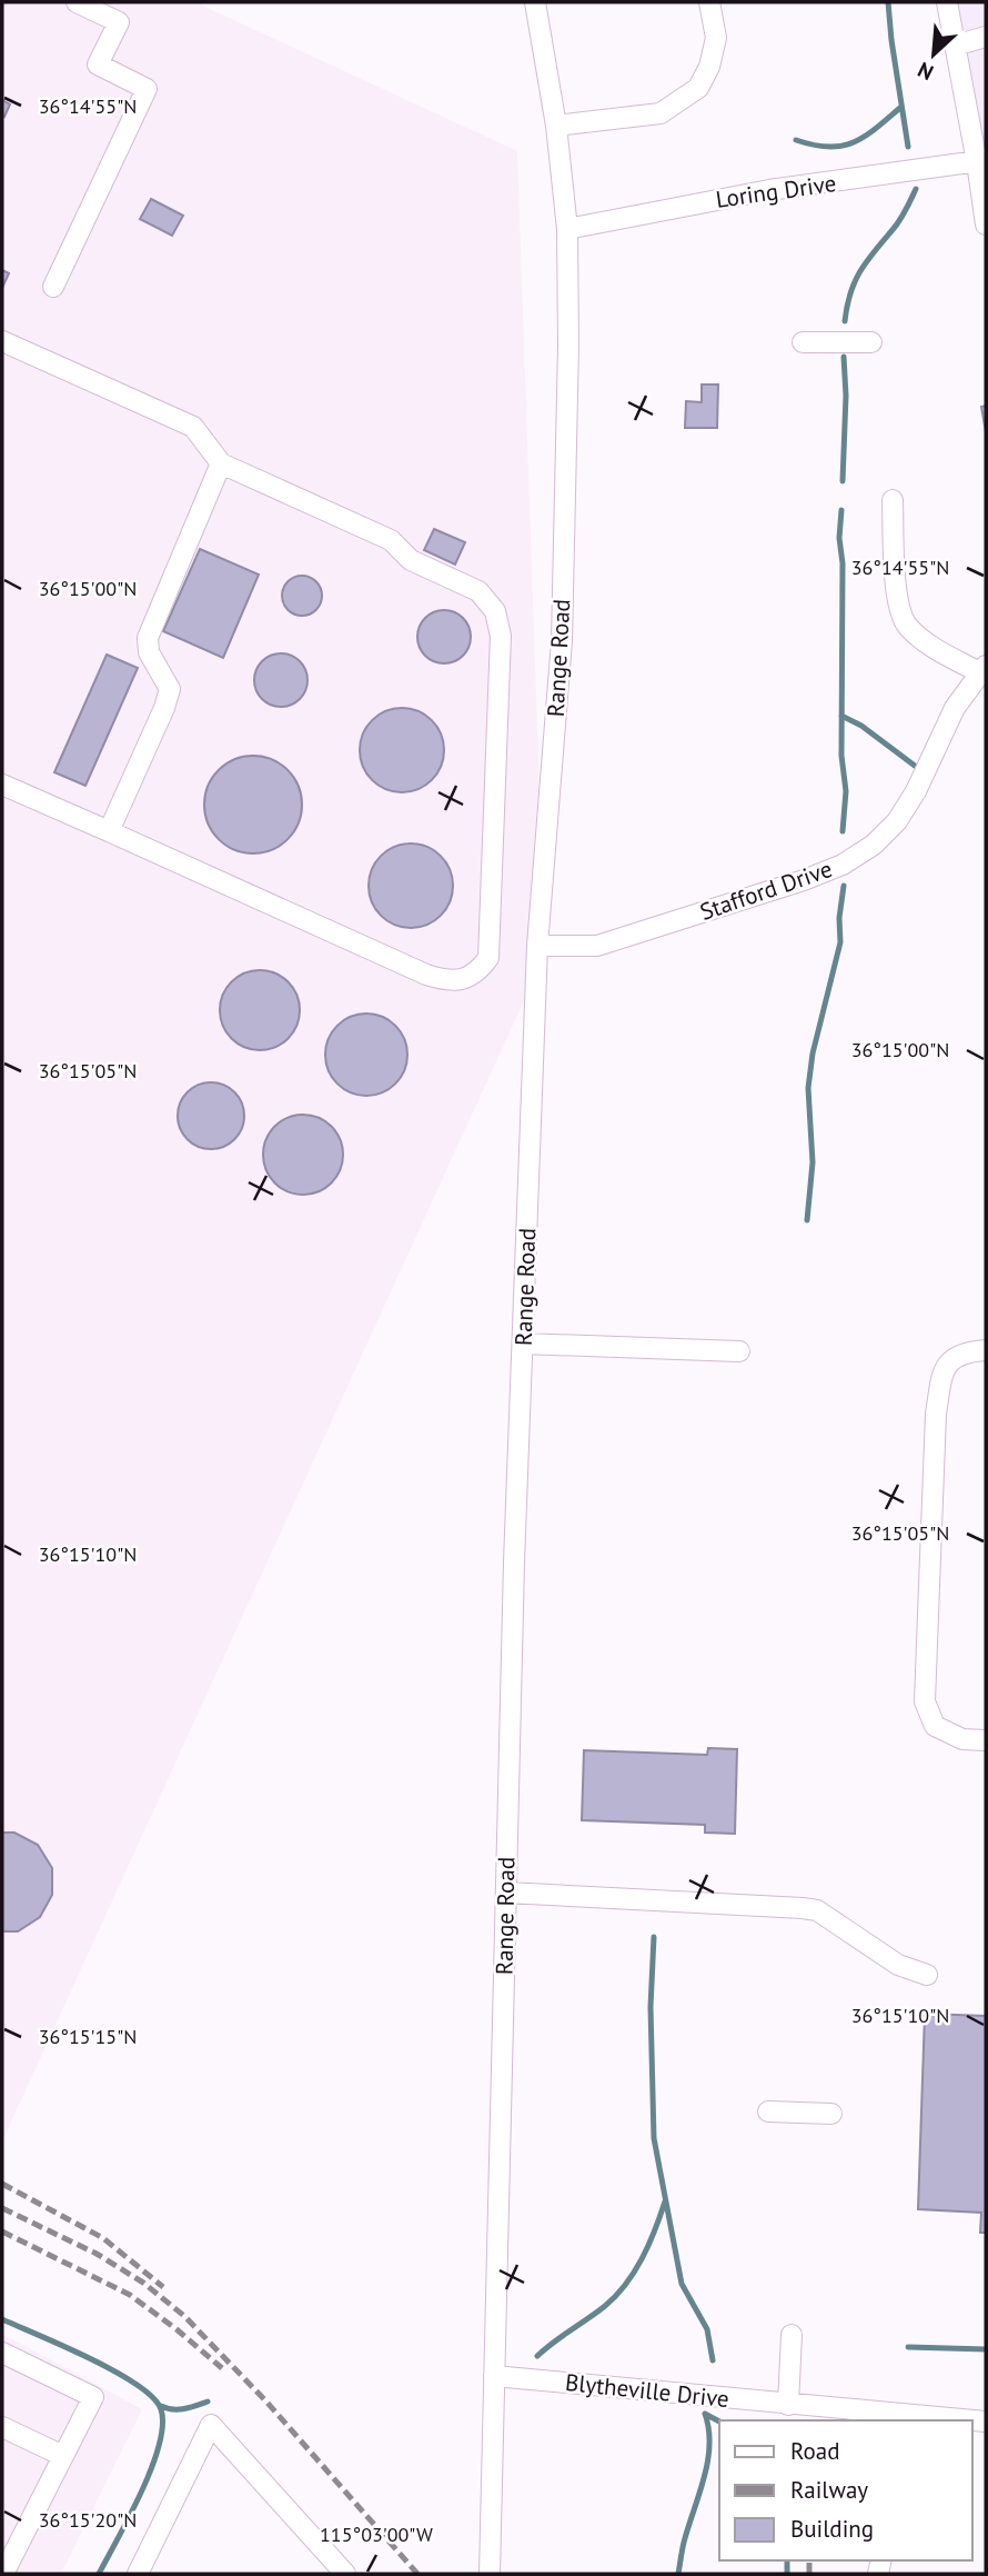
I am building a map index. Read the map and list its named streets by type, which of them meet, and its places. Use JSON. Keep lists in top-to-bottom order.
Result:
{
  "streets": {
    "street": [
      "Loring Drive",
      "Range Road",
      "Stafford Drive",
      "Blytheville Drive"
    ]
  },
  "crossings": [
    ["Loring Drive", "Range Road"],
    ["Range Road", "Stafford Drive"],
    ["Range Road", "Blytheville Drive"]
  ],
  "legend": ["Road", "Railway", "Building"],
  "north": "bottom left",
  "coordinates": [
    "36°14'55\"N",
    "36°15'00\"N",
    "36°15'05\"N",
    "36°15'10\"N",
    "36°15'15\"N",
    "36°15'20\"N",
    "115°03'00\"W"
  ]
}
